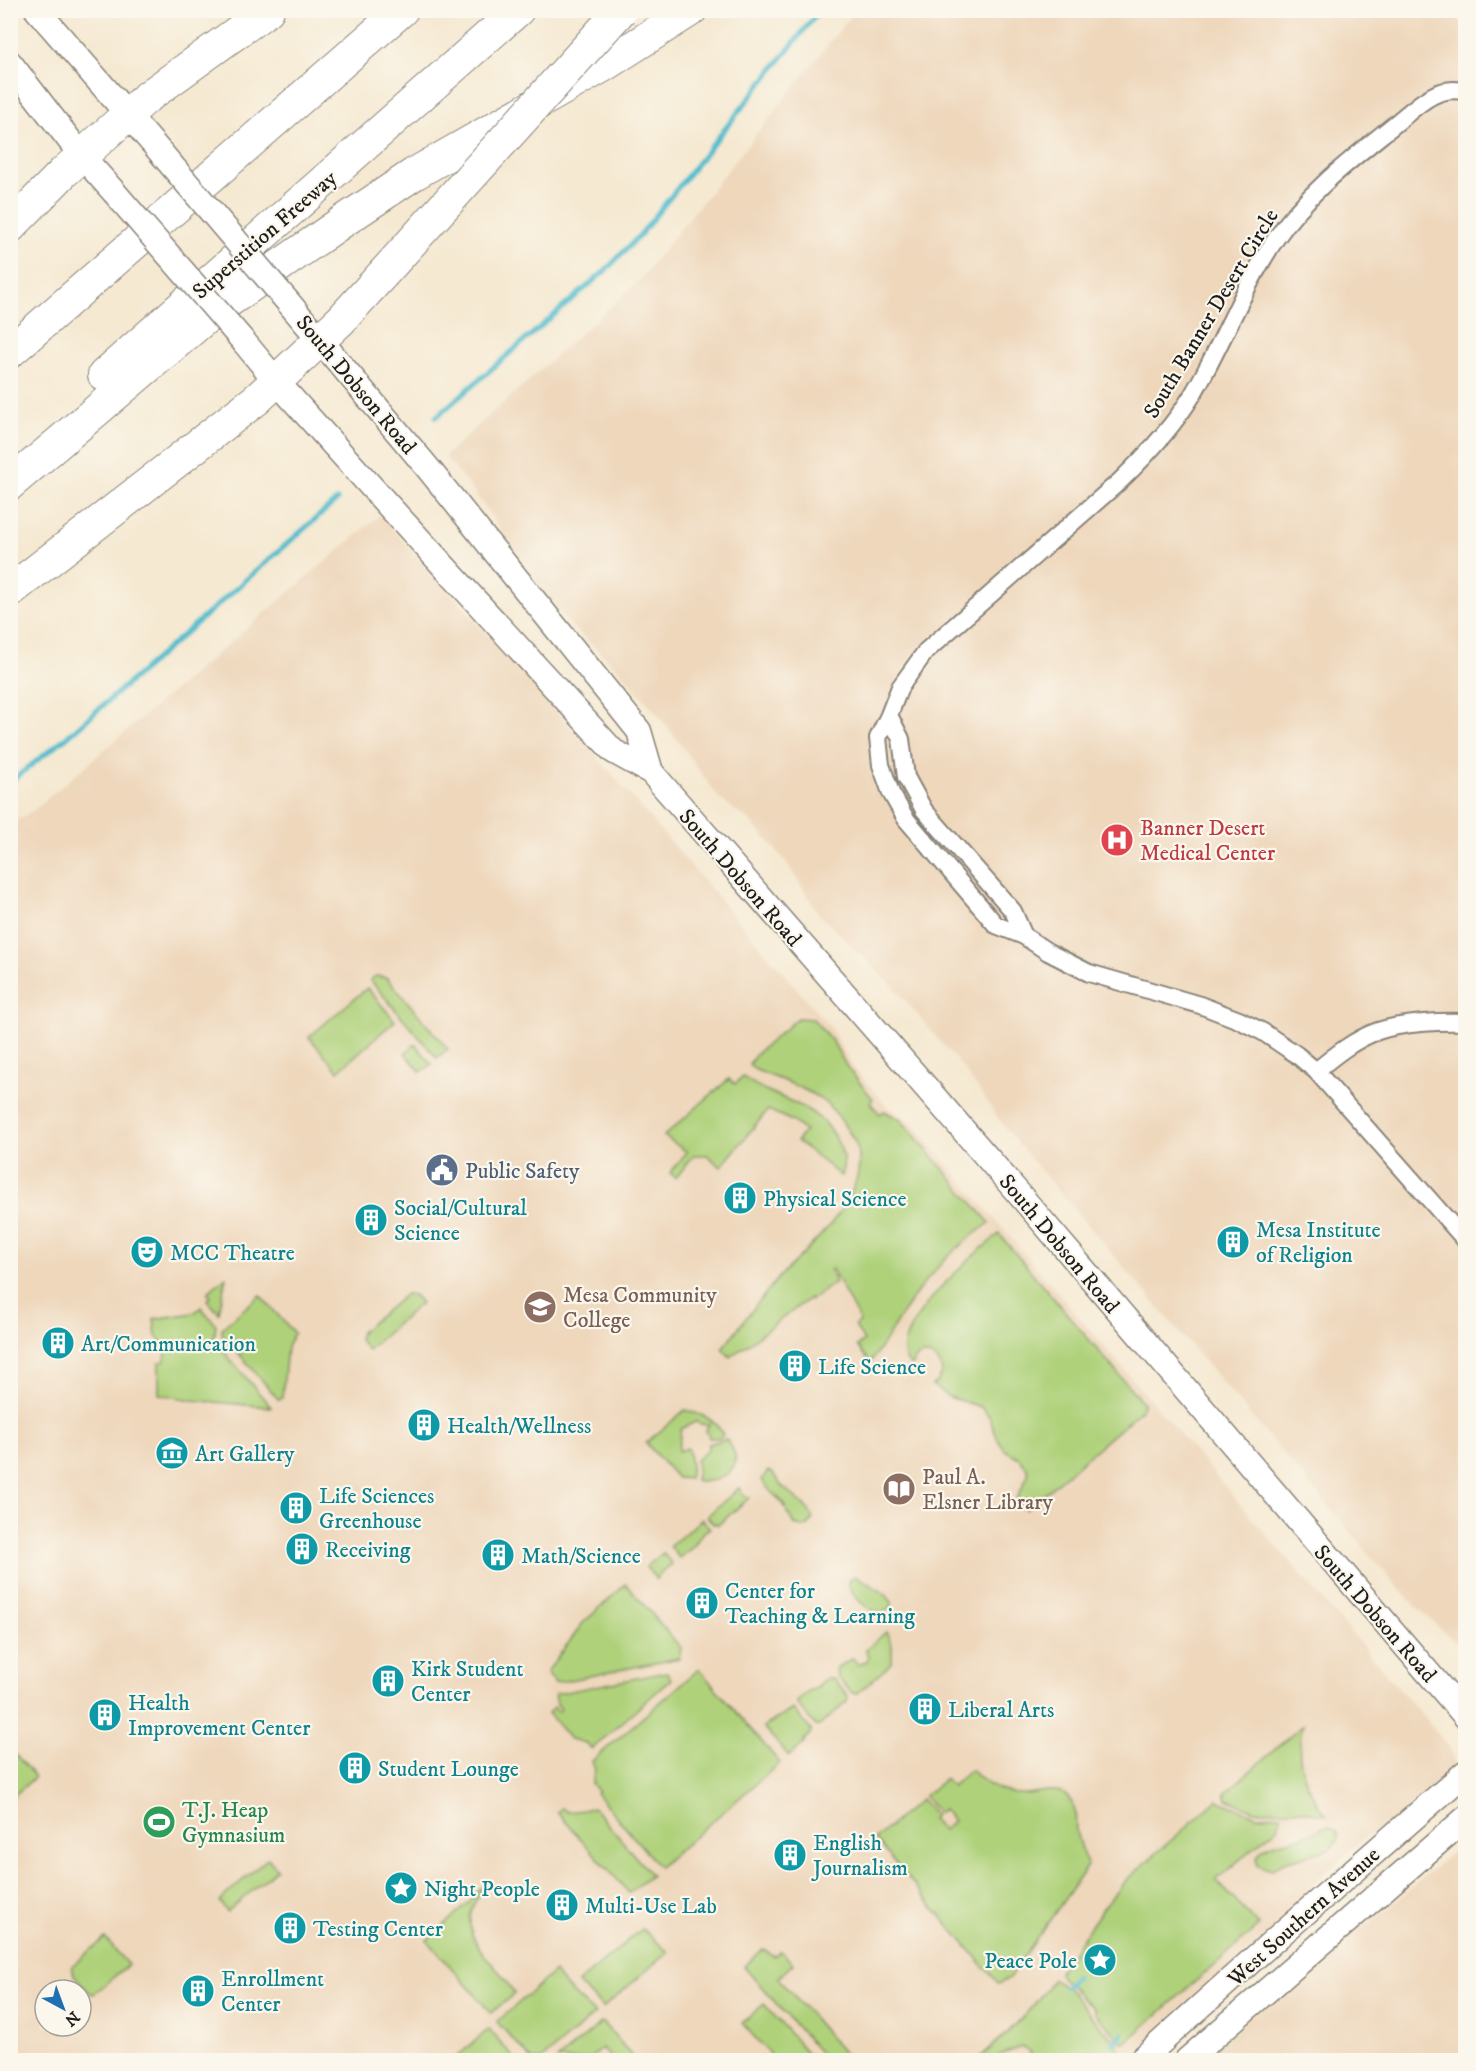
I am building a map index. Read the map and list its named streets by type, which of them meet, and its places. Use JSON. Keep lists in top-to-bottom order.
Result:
{
  "streets": {
    "highway": ["Superstition Freeway"],
    "main road": ["South Dobson Road", "West Southern Avenue"],
    "street": ["South Banner Desert Circle"]
  },
  "places": {
    "hospital": ["Banner Desert Medical Center"],
    "public building": ["Public Safety"],
    "building": [
      "Physical Science",
      "Social/Cultural Science",
      "Mesa Institute of Religion",
      "Art/Communication",
      "Life Science",
      "Health/Wellness",
      "Life Sciences Greenhouse",
      "Receiving",
      "Math/Science",
      "Center for Teaching & Learning",
      "Kirk Student Center",
      "Liberal Arts",
      "Health Improvement Center",
      "Student Lounge",
      "English Journalism",
      "Multi-Use Lab",
      "Testing Center",
      "Enrollment Center"
    ],
    "theatre": ["MCC Theatre"],
    "school or university": ["Mesa Community College"],
    "museum": ["Art Gallery"],
    "library": ["Paul A. Elsner Library"],
    "sports": ["T.J. Heap Gymnasium"],
    "place": ["Night People", "Peace Pole"]
  },
  "north": "bottom right"
}
